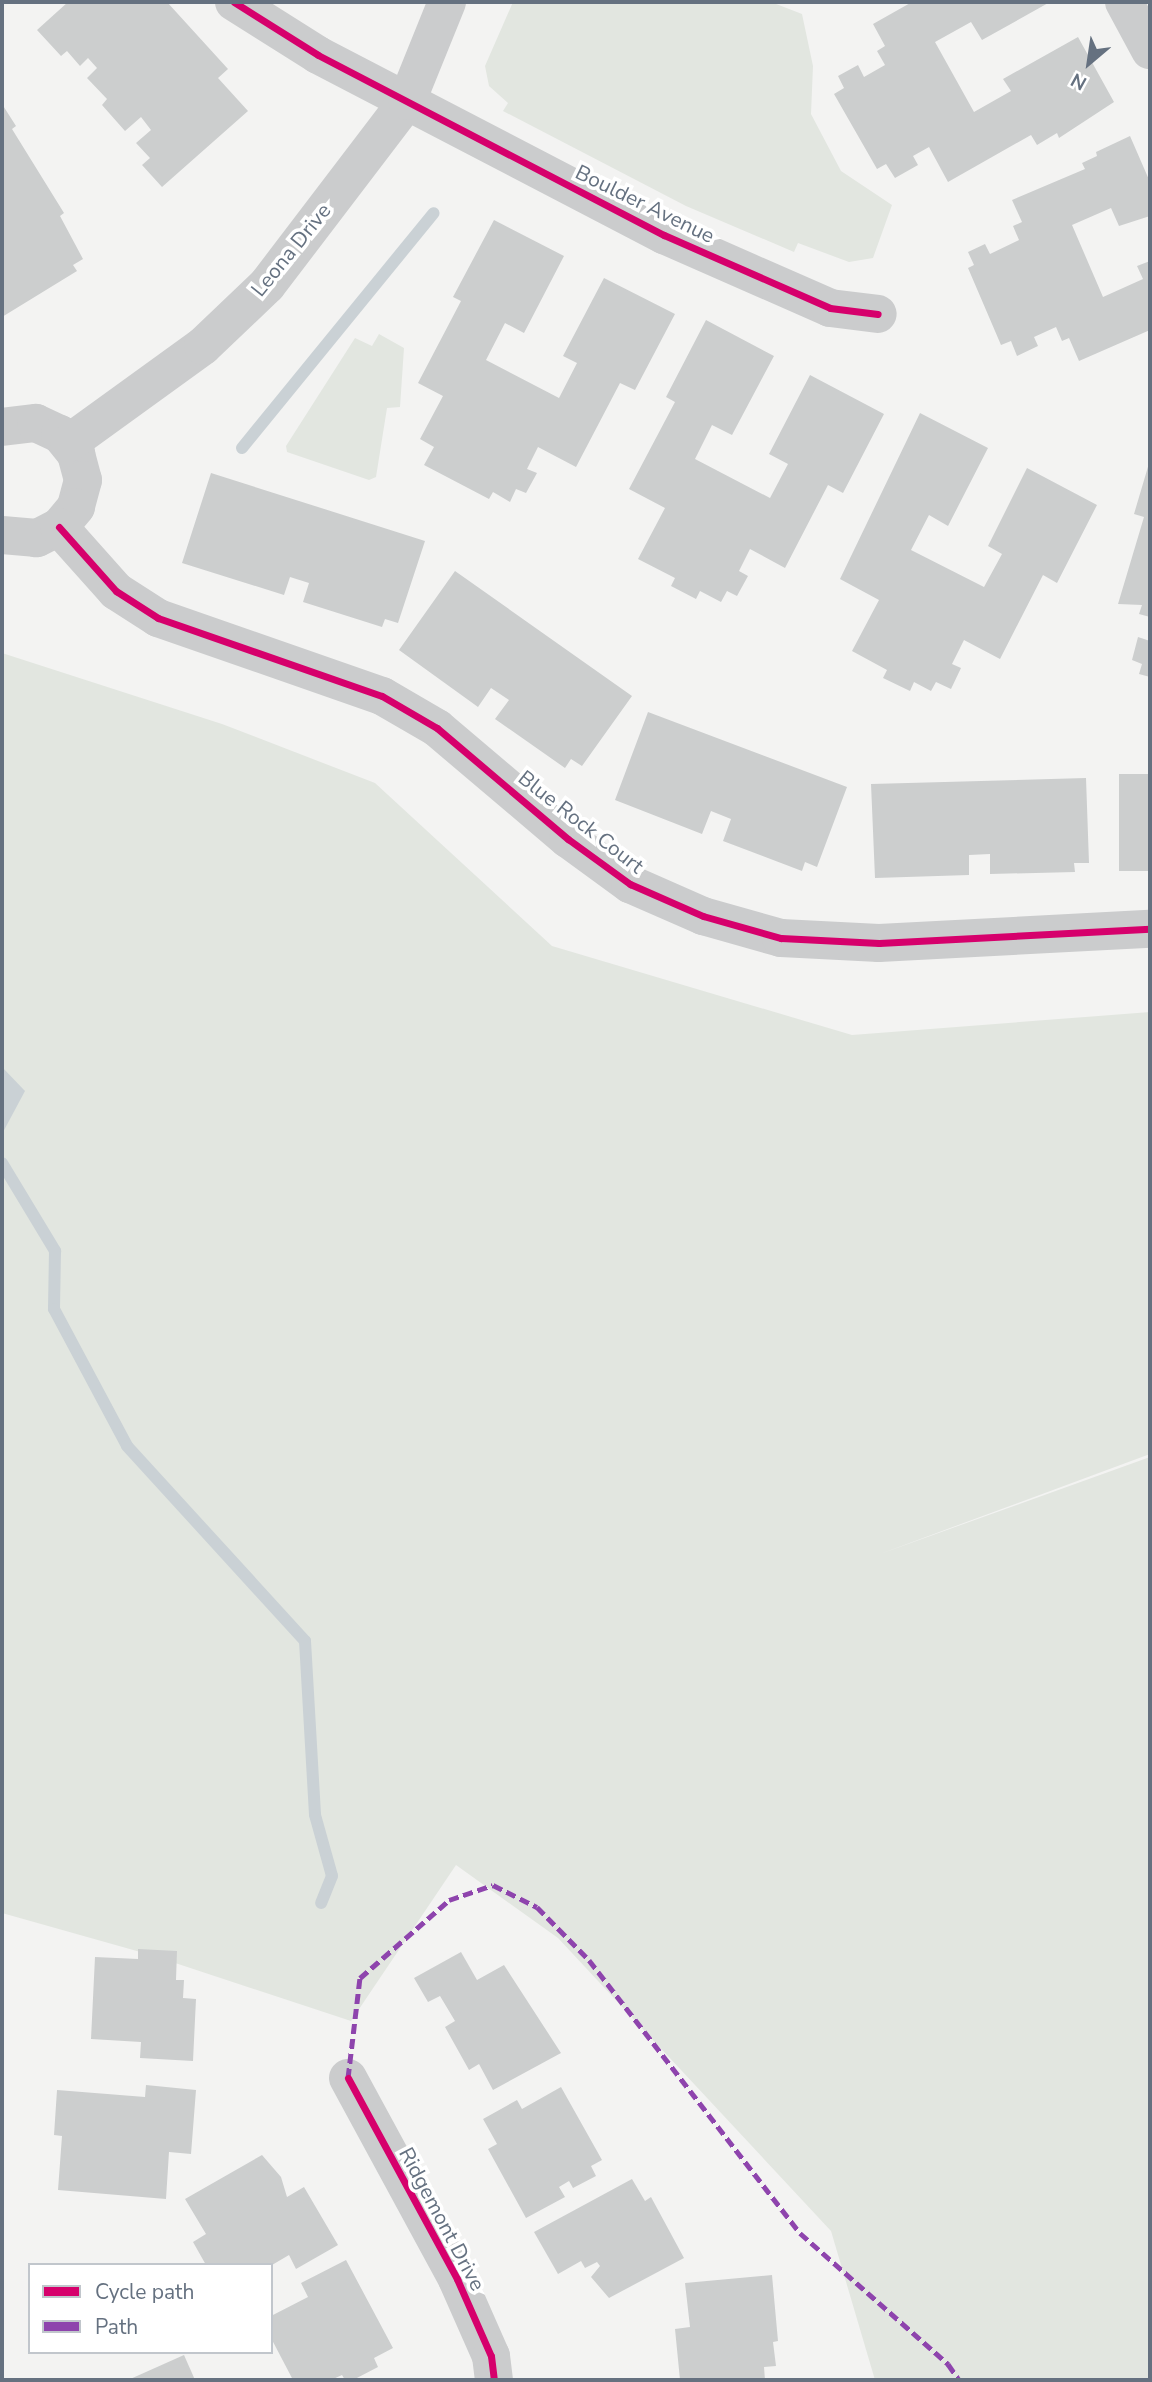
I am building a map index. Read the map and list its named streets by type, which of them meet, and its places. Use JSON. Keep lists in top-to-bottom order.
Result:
{
  "streets": {
    "street": [
      "Boulder Avenue",
      "Leona Drive",
      "Blue Rock Court",
      "Ridgemont Drive"
    ]
  },
  "crossings": [
    ["Boulder Avenue", "Leona Drive"]
  ],
  "legend": ["Cycle path", "Path"],
  "north": "bottom left"
}
